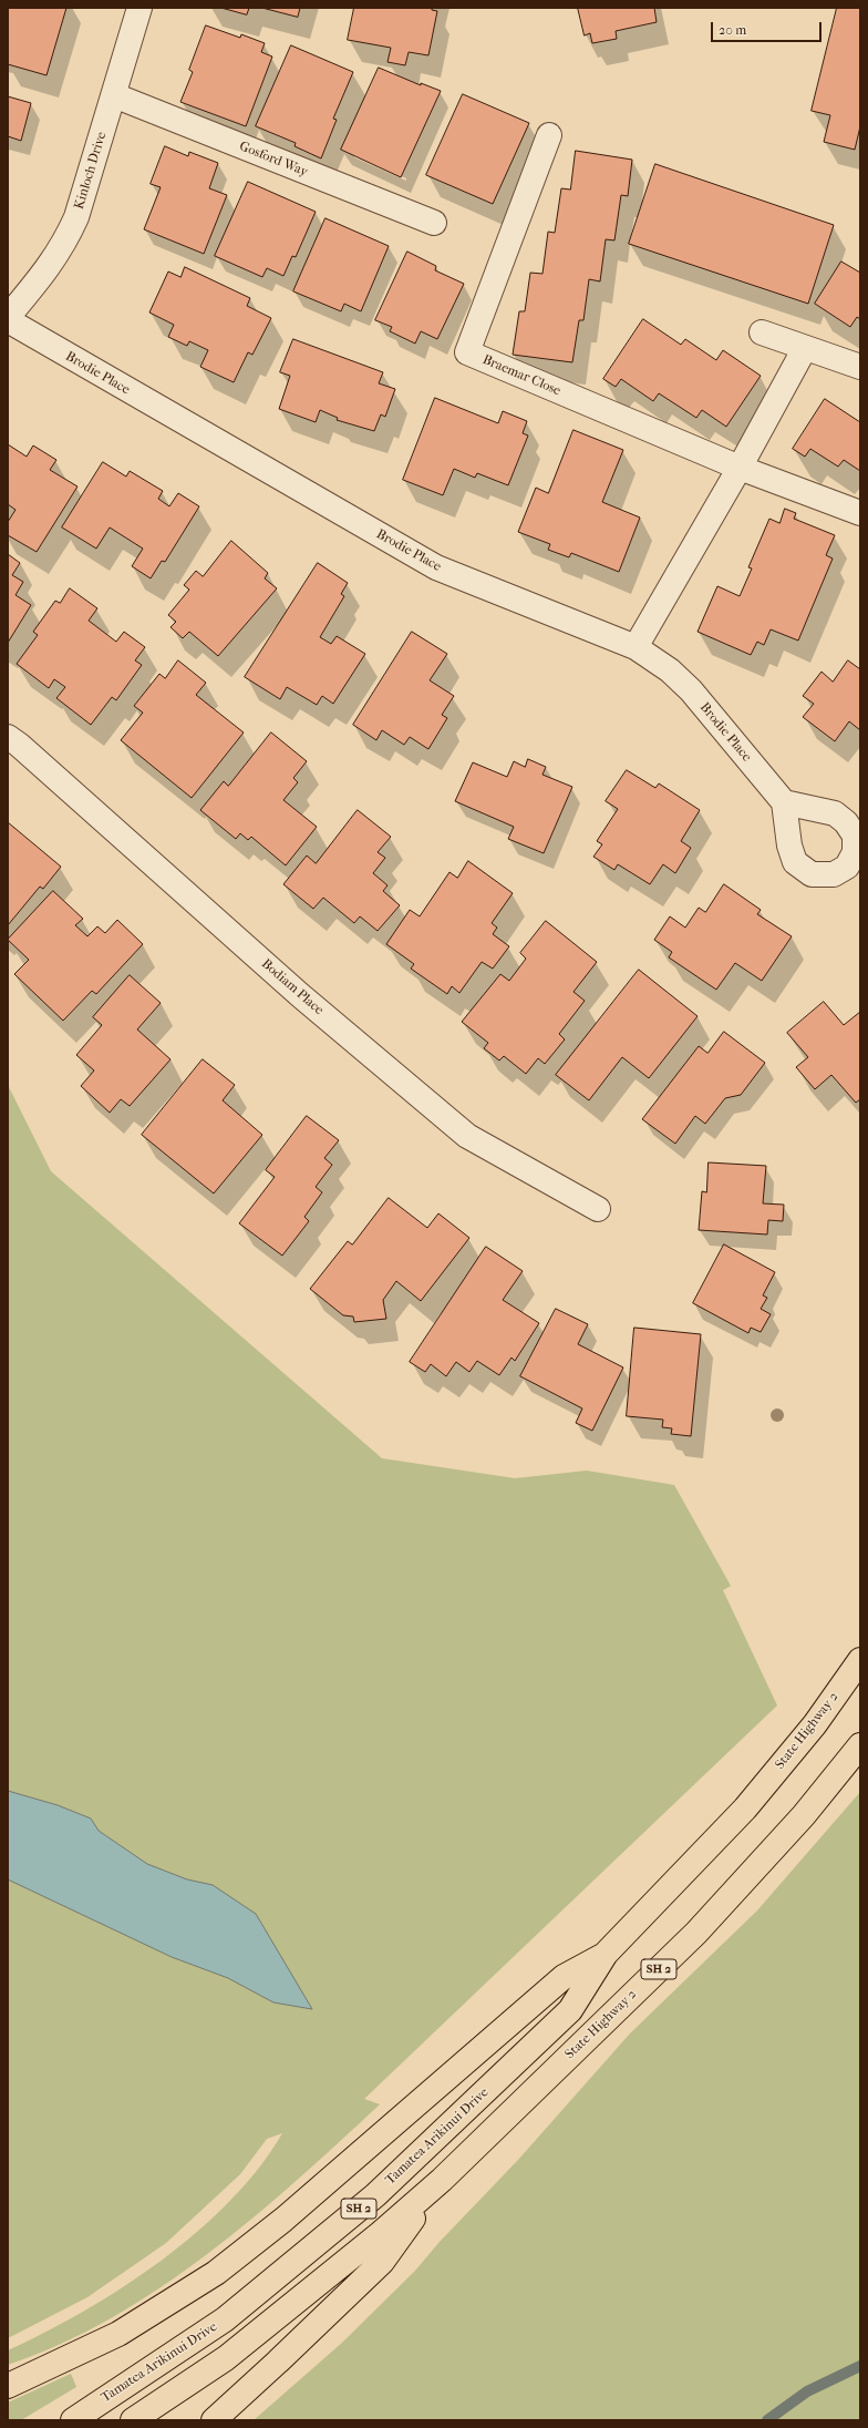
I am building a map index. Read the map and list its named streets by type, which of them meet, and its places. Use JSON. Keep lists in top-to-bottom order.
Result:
{
  "streets": {
    "highway": ["State Highway 2", "SH 2", "Tamatea Arikinui Drive"],
    "street": [
      "Gosford Way",
      "Kinloch Drive",
      "Brodie Place",
      "Braemar Close",
      "Bodiam Place"
    ]
  },
  "crossings": [
    ["Gosford Way", "Kinloch Drive"],
    ["Kinloch Drive", "Brodie Place"],
    ["State Highway 2", "SH 2"],
    ["State Highway 2", "Tamatea Arikinui Drive"]
  ],
  "scale_bar": "20 m"
}
